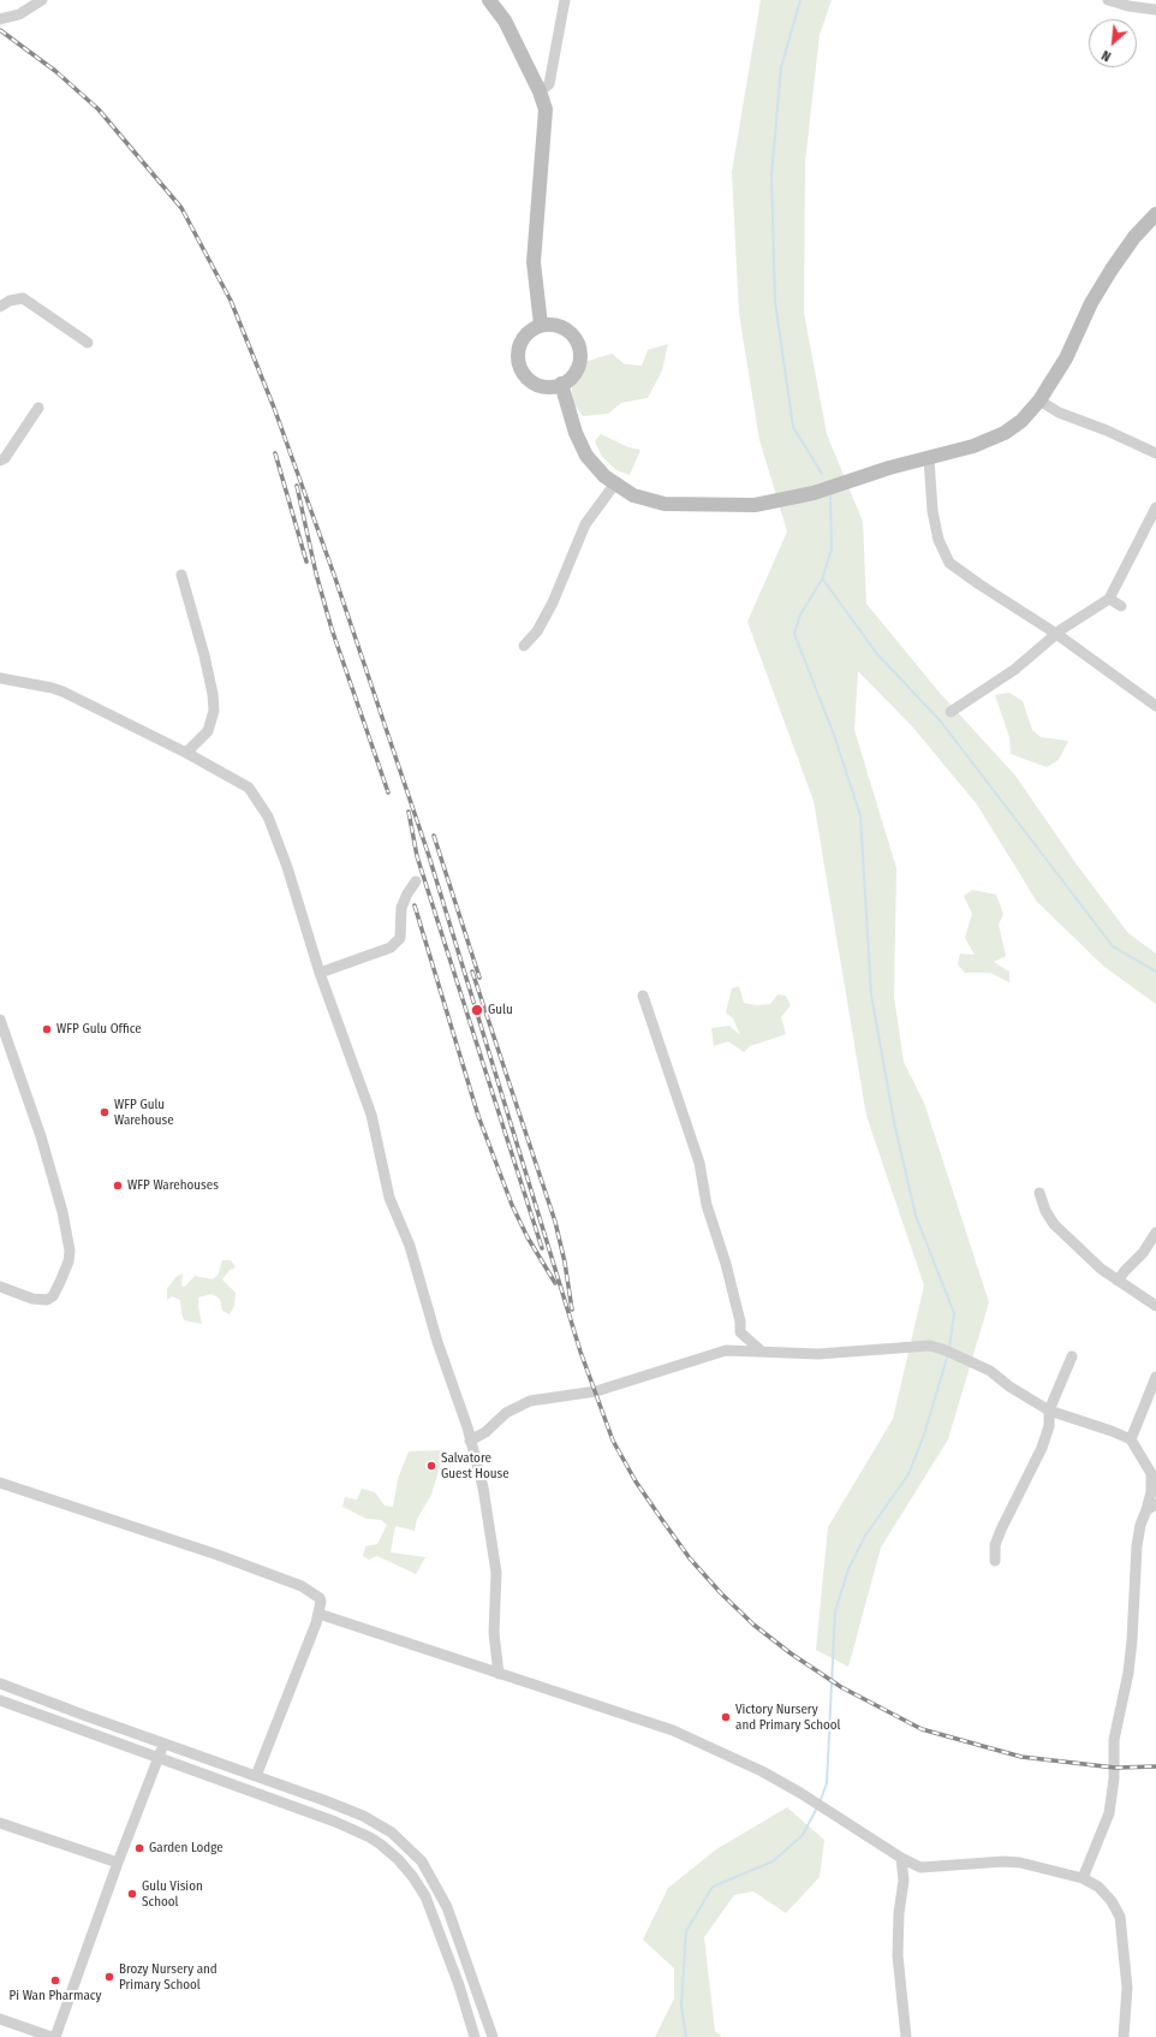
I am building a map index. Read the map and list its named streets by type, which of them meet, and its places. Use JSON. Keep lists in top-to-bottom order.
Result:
{
  "places": [
    "Gulu",
    "WFP Gulu Office",
    "WFP Gulu Warehouse",
    "WFP Warehouses",
    "Salvatore Guest House",
    "Victory Nursery and Primary School",
    "Garden Lodge",
    "Gulu Vision School",
    "Brozy Nursery and Primary School",
    "Pi Wan Pharmacy"
  ],
  "north": "bottom left"
}
